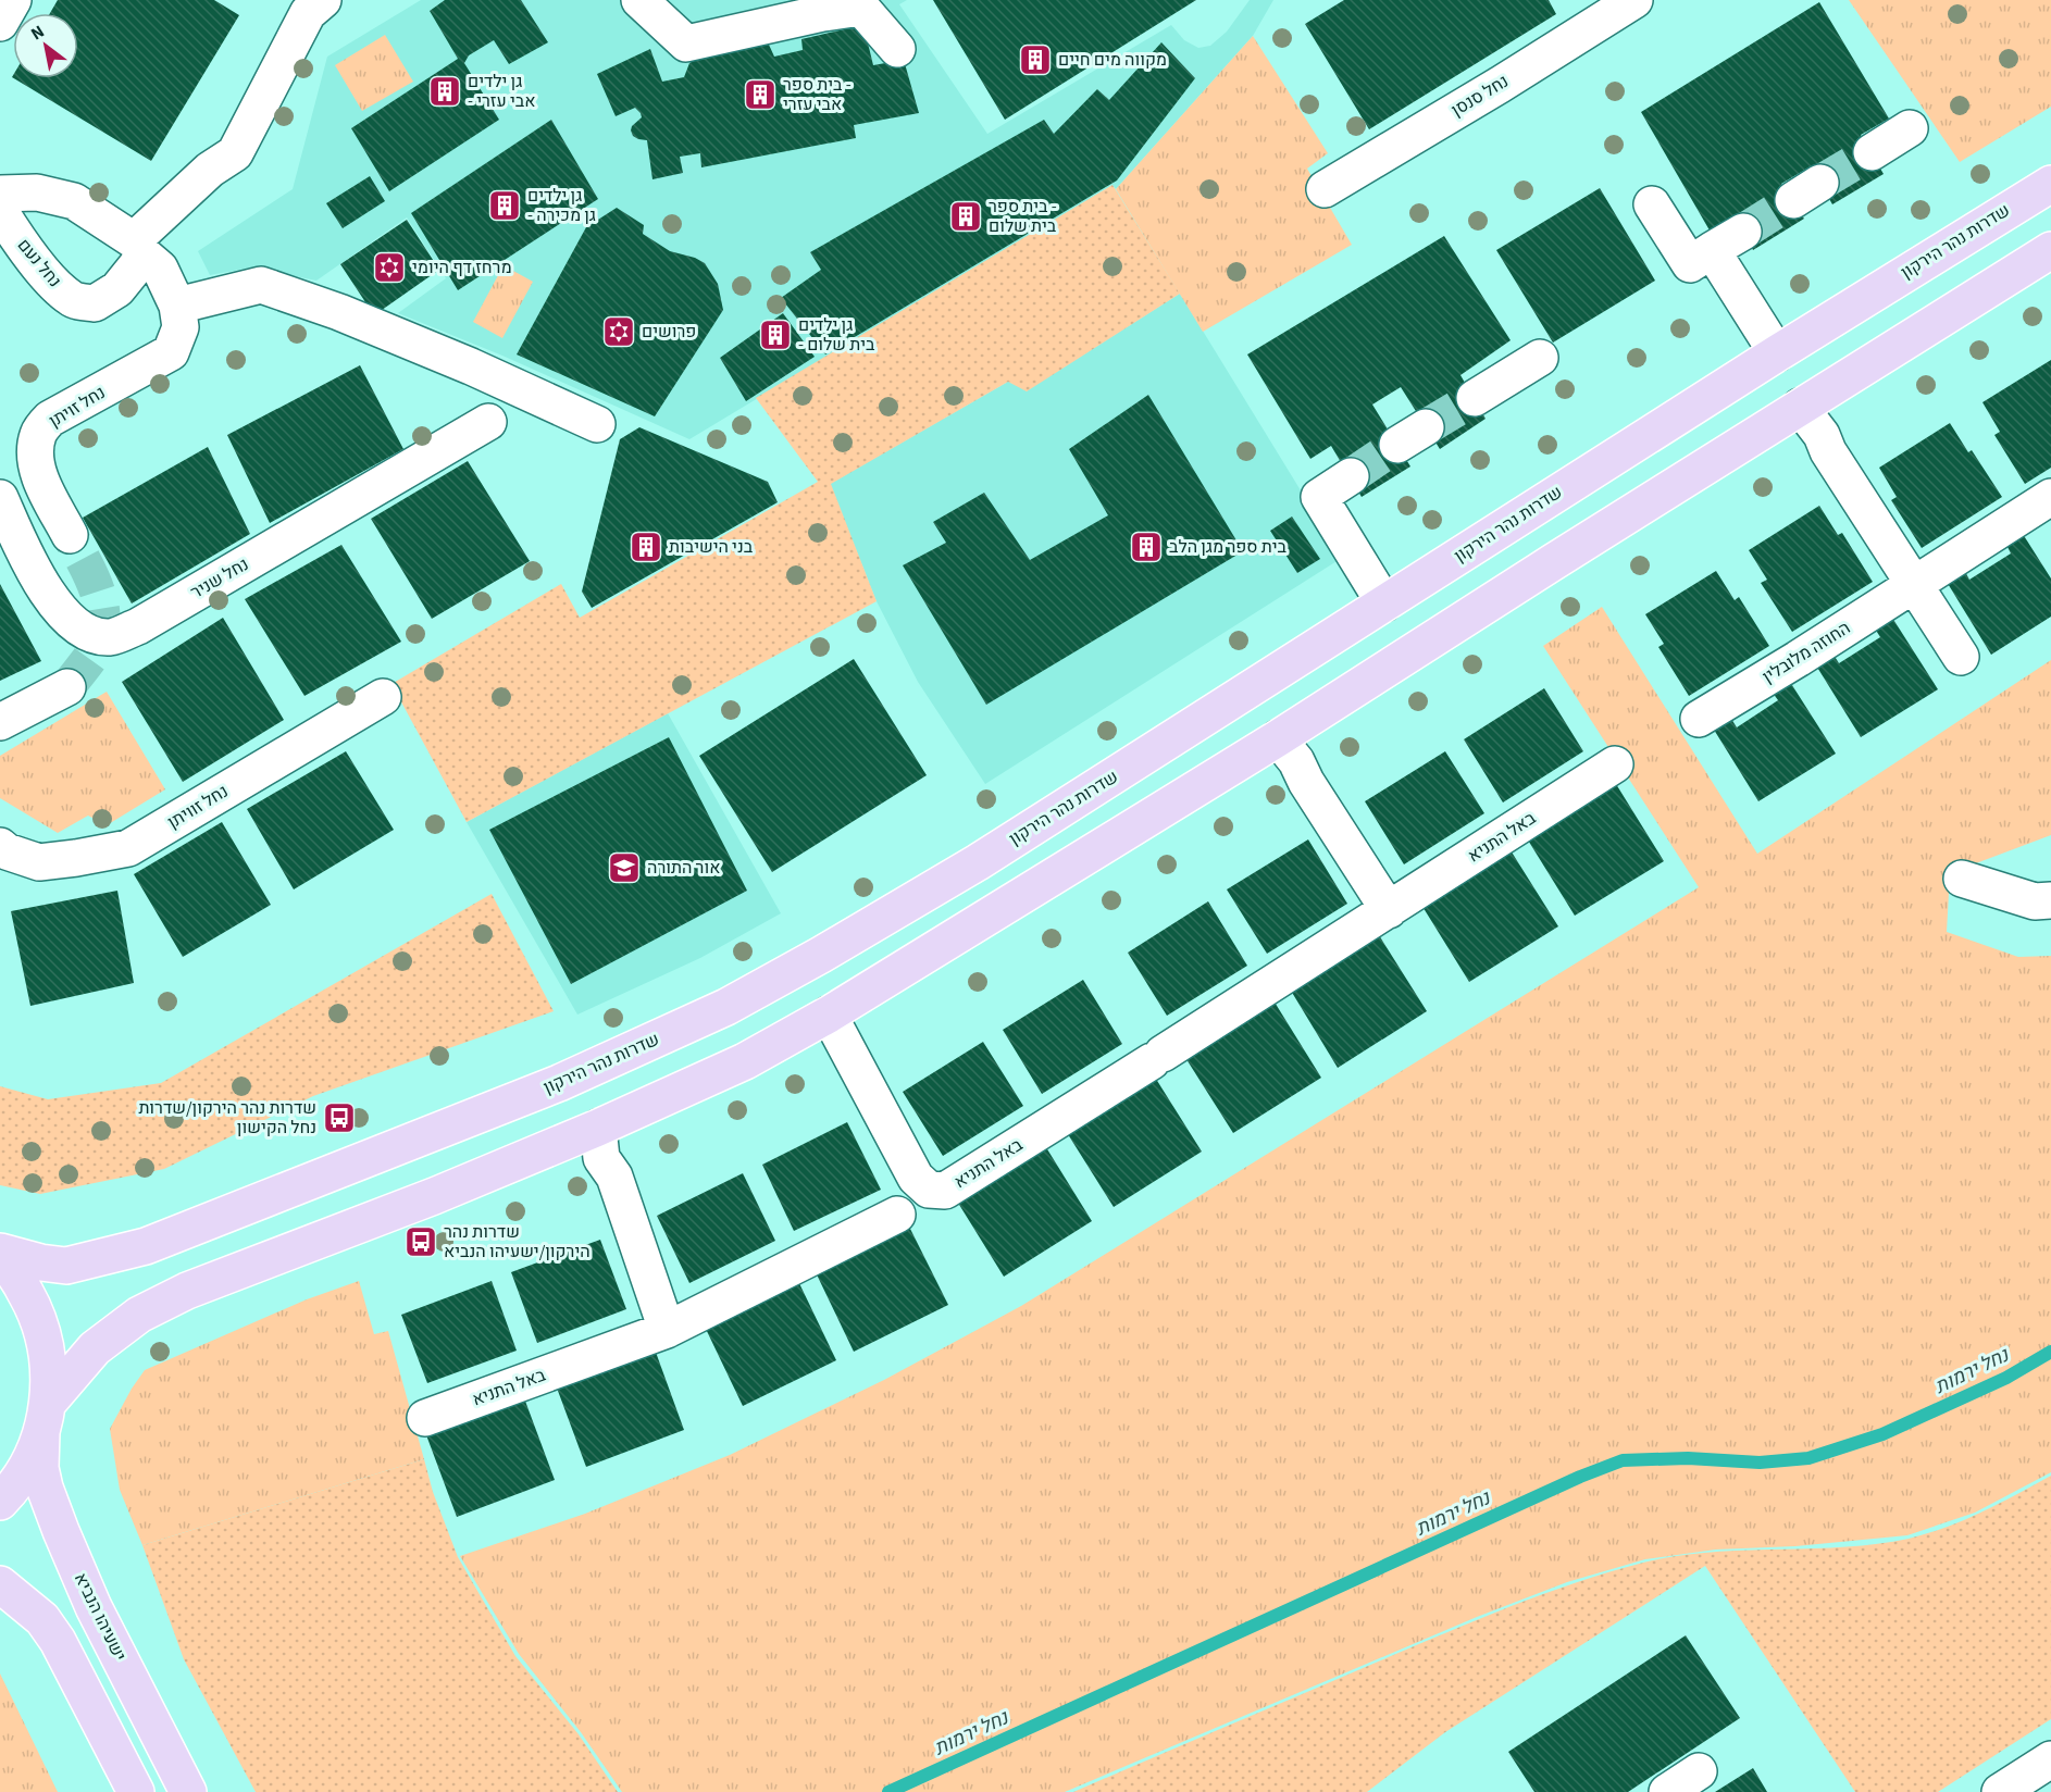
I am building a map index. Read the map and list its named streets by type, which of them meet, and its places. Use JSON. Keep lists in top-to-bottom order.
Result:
{
  "streets": {
    "main road": ["שדרות נהר הירקון", "ישעיהו הנביא"],
    "street": [
      "נחל סנסן",
      "נחל נעם",
      "נחל זויתן",
      "נחל שניר",
      "החוזה מלובלין",
      "נחל זוויתן",
      "באל התניא"
    ]
  },
  "water": ["נחל ירמות"],
  "places": {
    "building": [
      "מקווה מים חיים",
      "גן ילדים - אבי עזרי",
      "בית ספר - אבי עזרי",
      "גן ילדים - גן מכירה",
      "בית ספר - בית שלום",
      "גן ילדים - בית שלום",
      "בני הישיבות",
      "בית ספר מגן הלב"
    ],
    "synagogue": ["מרחז דף היומי", "פרושים"],
    "school or university": ["אור התורה"],
    "bus stop": ["שדרות נהר הירקון/שדרות נחל הקישון", "שדרות נהר הירקון/ישעיהו הנביא"]
  },
  "north": "top left"
}
